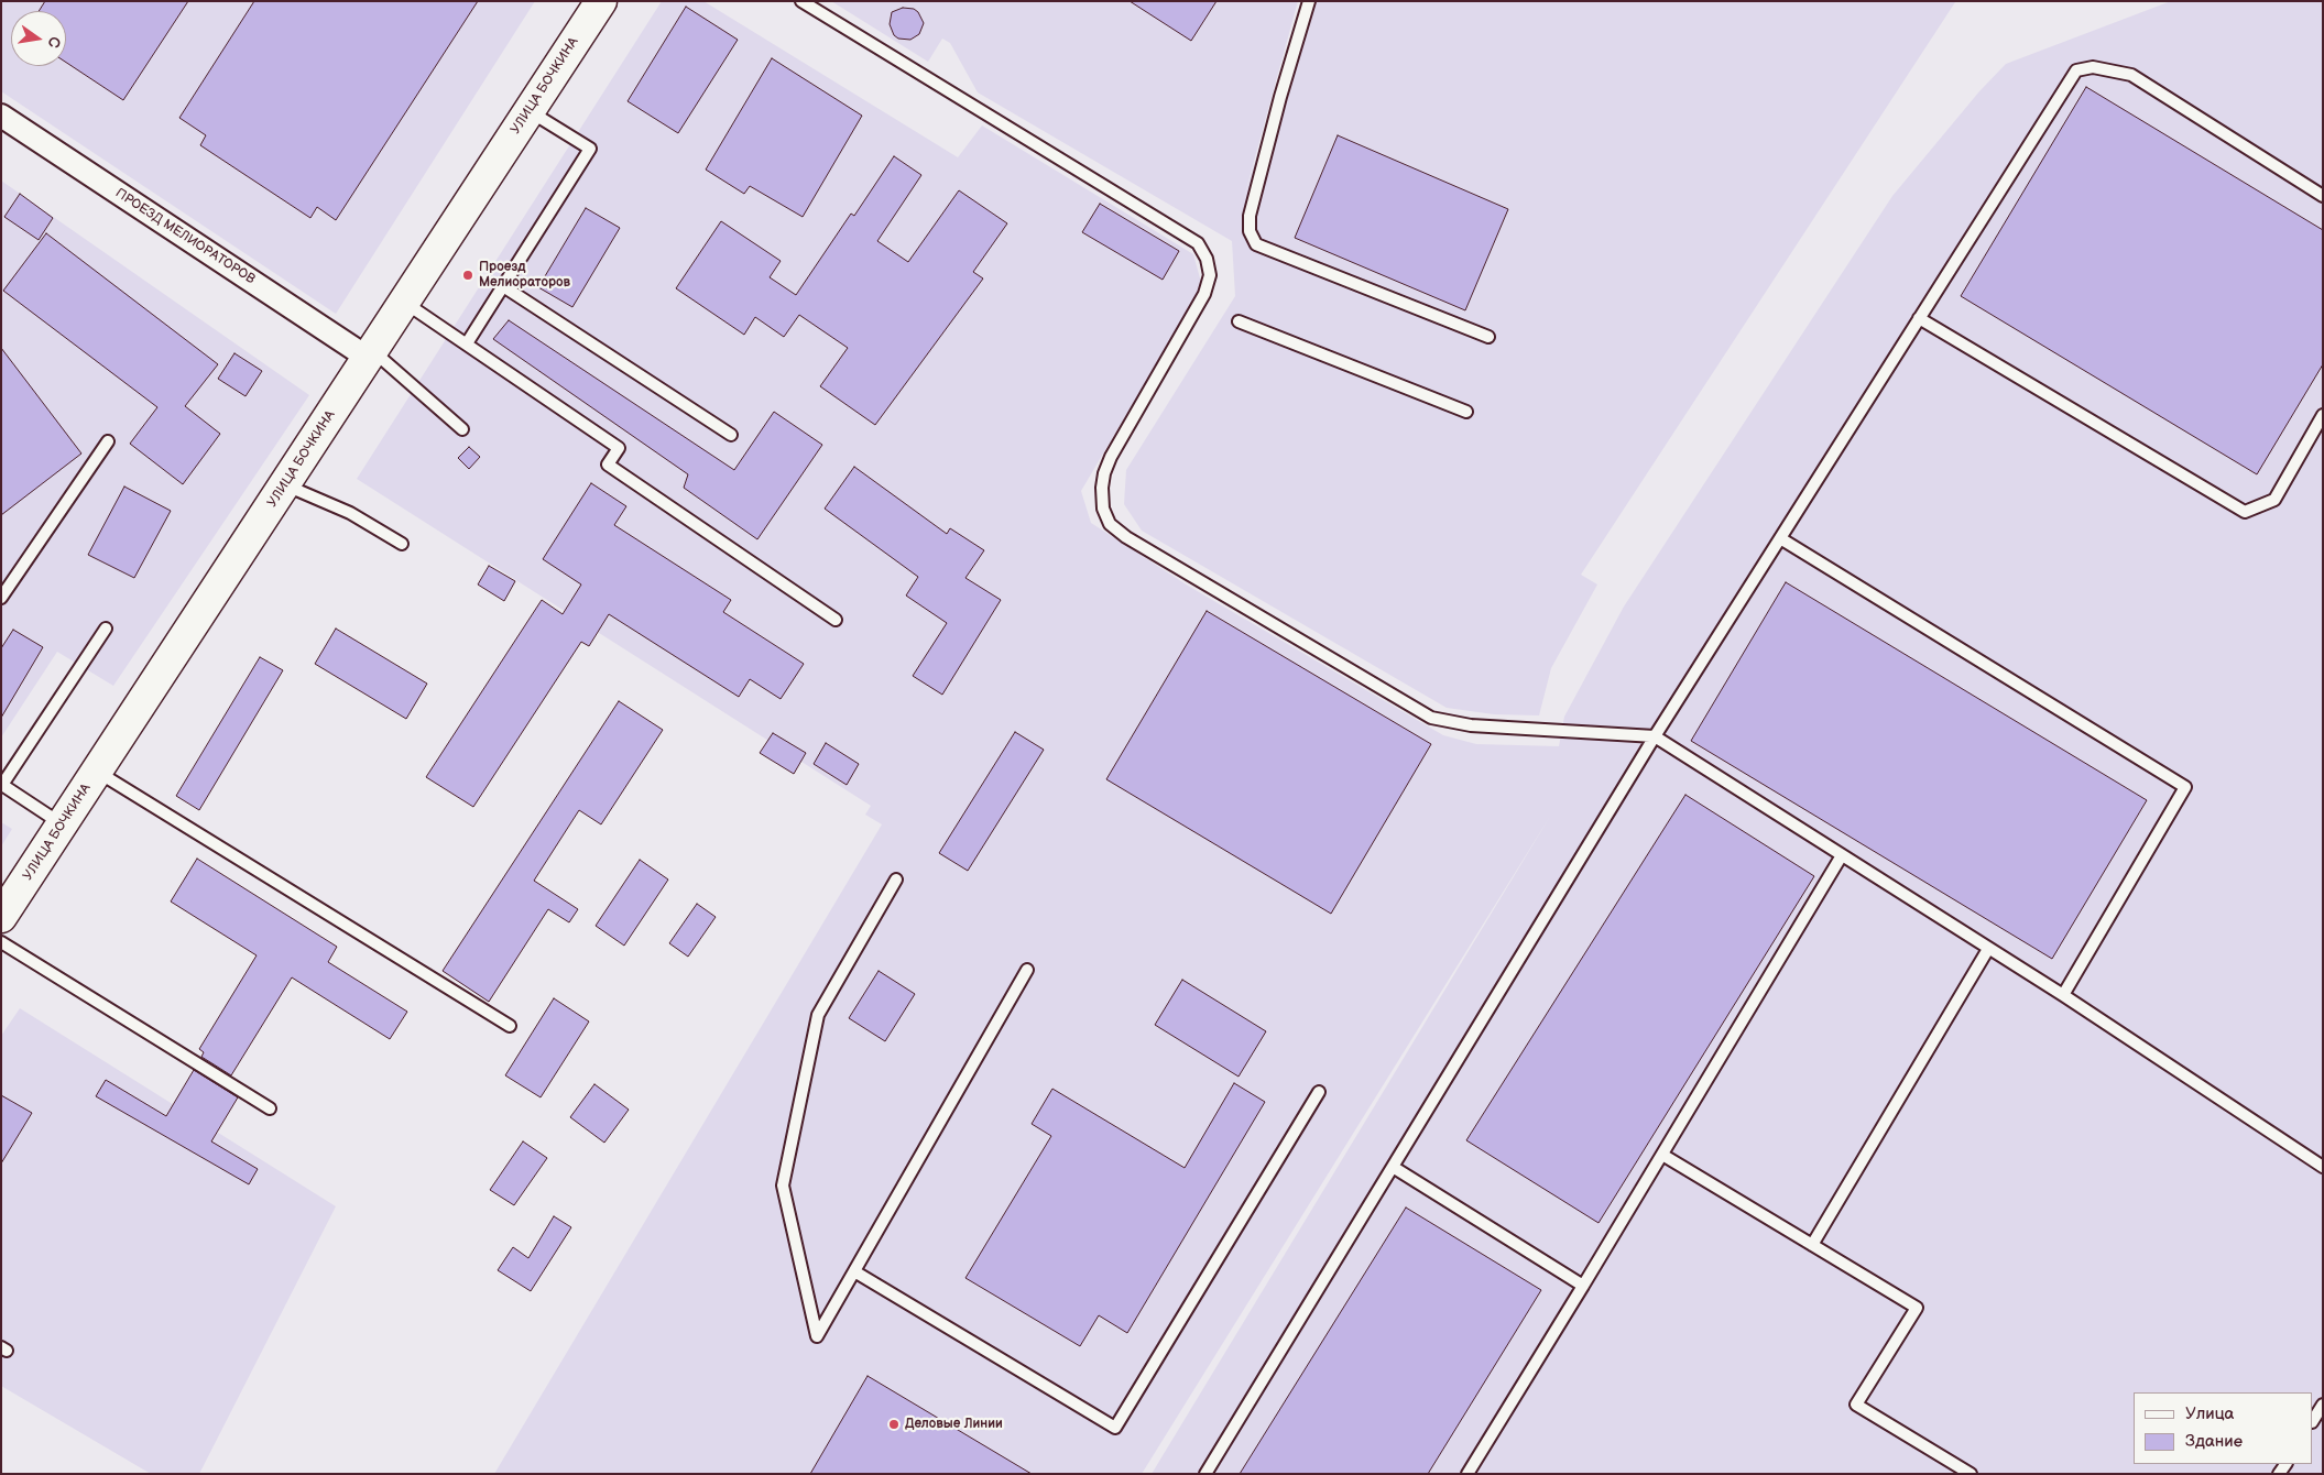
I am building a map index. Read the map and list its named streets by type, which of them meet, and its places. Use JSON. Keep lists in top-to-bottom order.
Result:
{
  "streets": {
    "street": ["УЛИЦА БОЧКИНА", "ПРОЕЗД МЕЛИОРАТОРОВ"]
  },
  "crossings": [
    ["УЛИЦА БОЧКИНА", "ПРОЕЗД МЕЛИОРАТОРОВ"]
  ],
  "places": ["Проезд Мелиораторов", "Деловые Линии"],
  "legend": ["Улица", "Здание"],
  "north": "right"
}
